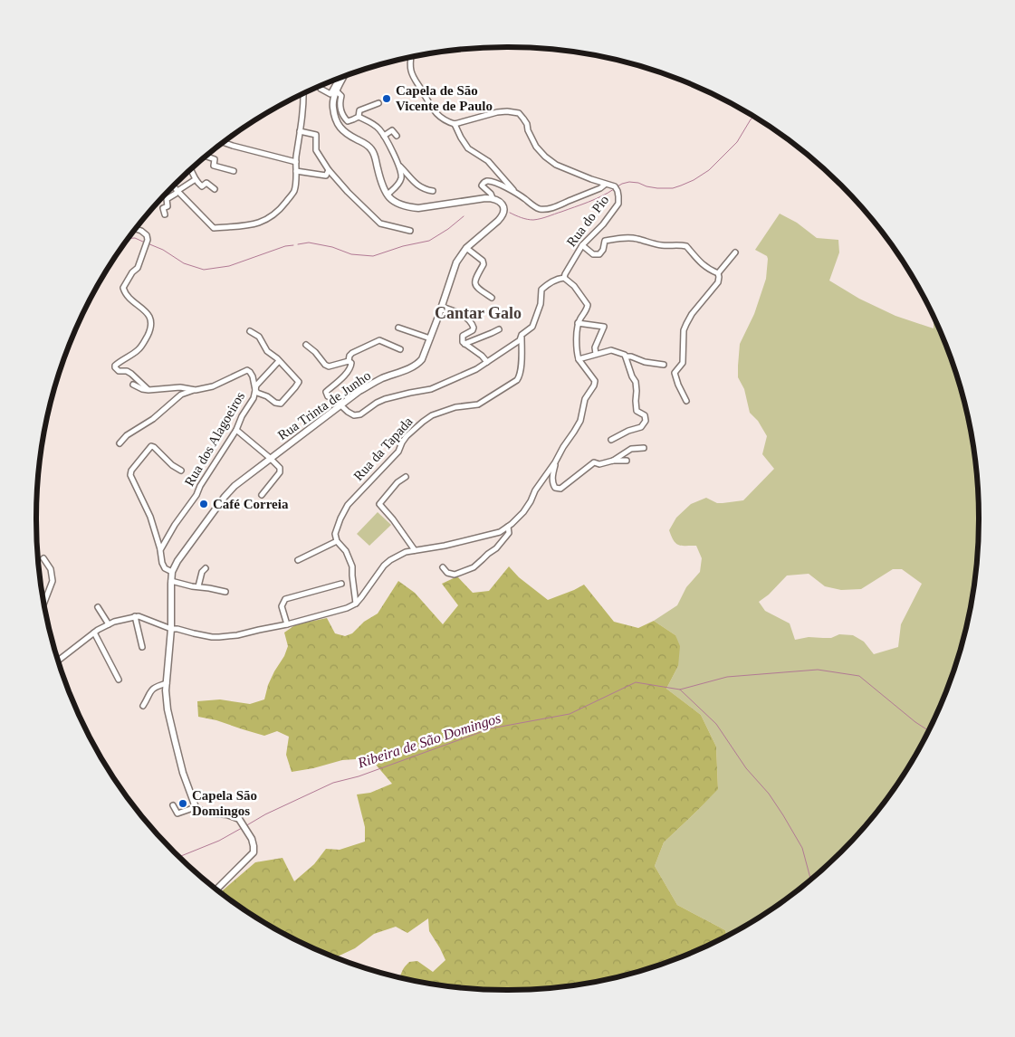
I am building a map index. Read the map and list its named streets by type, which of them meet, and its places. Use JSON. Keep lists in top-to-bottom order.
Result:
{
  "streets": {
    "street": [
      "Rua do Pio",
      "Rua Trinta de Junho",
      "Rua dos Alagoeiros",
      "Rua da Tapada"
    ]
  },
  "districts": ["Cantar Galo"],
  "water": ["Ribeira de São Domingos"],
  "places": ["Capela de São Vicente de Paulo", "Café Correia", "Capela São Domingos"]
}
